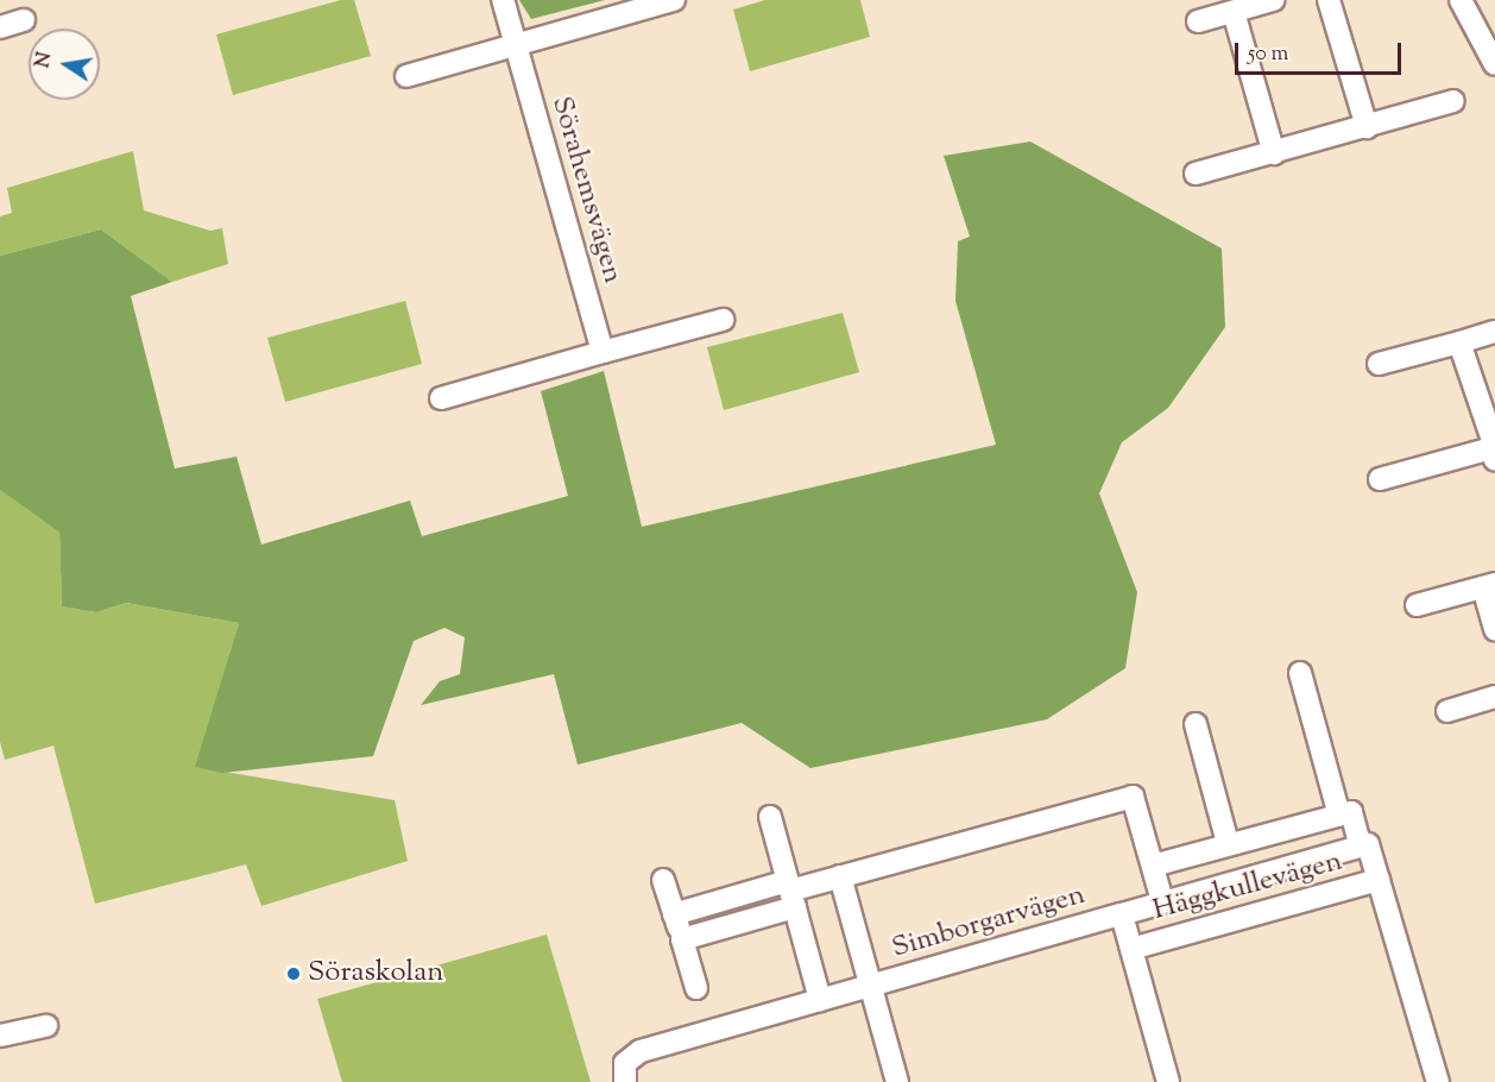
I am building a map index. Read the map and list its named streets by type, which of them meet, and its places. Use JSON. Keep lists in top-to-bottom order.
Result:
{
  "streets": {
    "street": ["Sörahemsvägen", "Häggkullevägen", "Simborgarvägen"]
  },
  "crossings": [
    ["Häggkullevägen", "Simborgarvägen"]
  ],
  "places": ["Söraskolan"],
  "scale_bar": "50 m",
  "north": "left"
}
